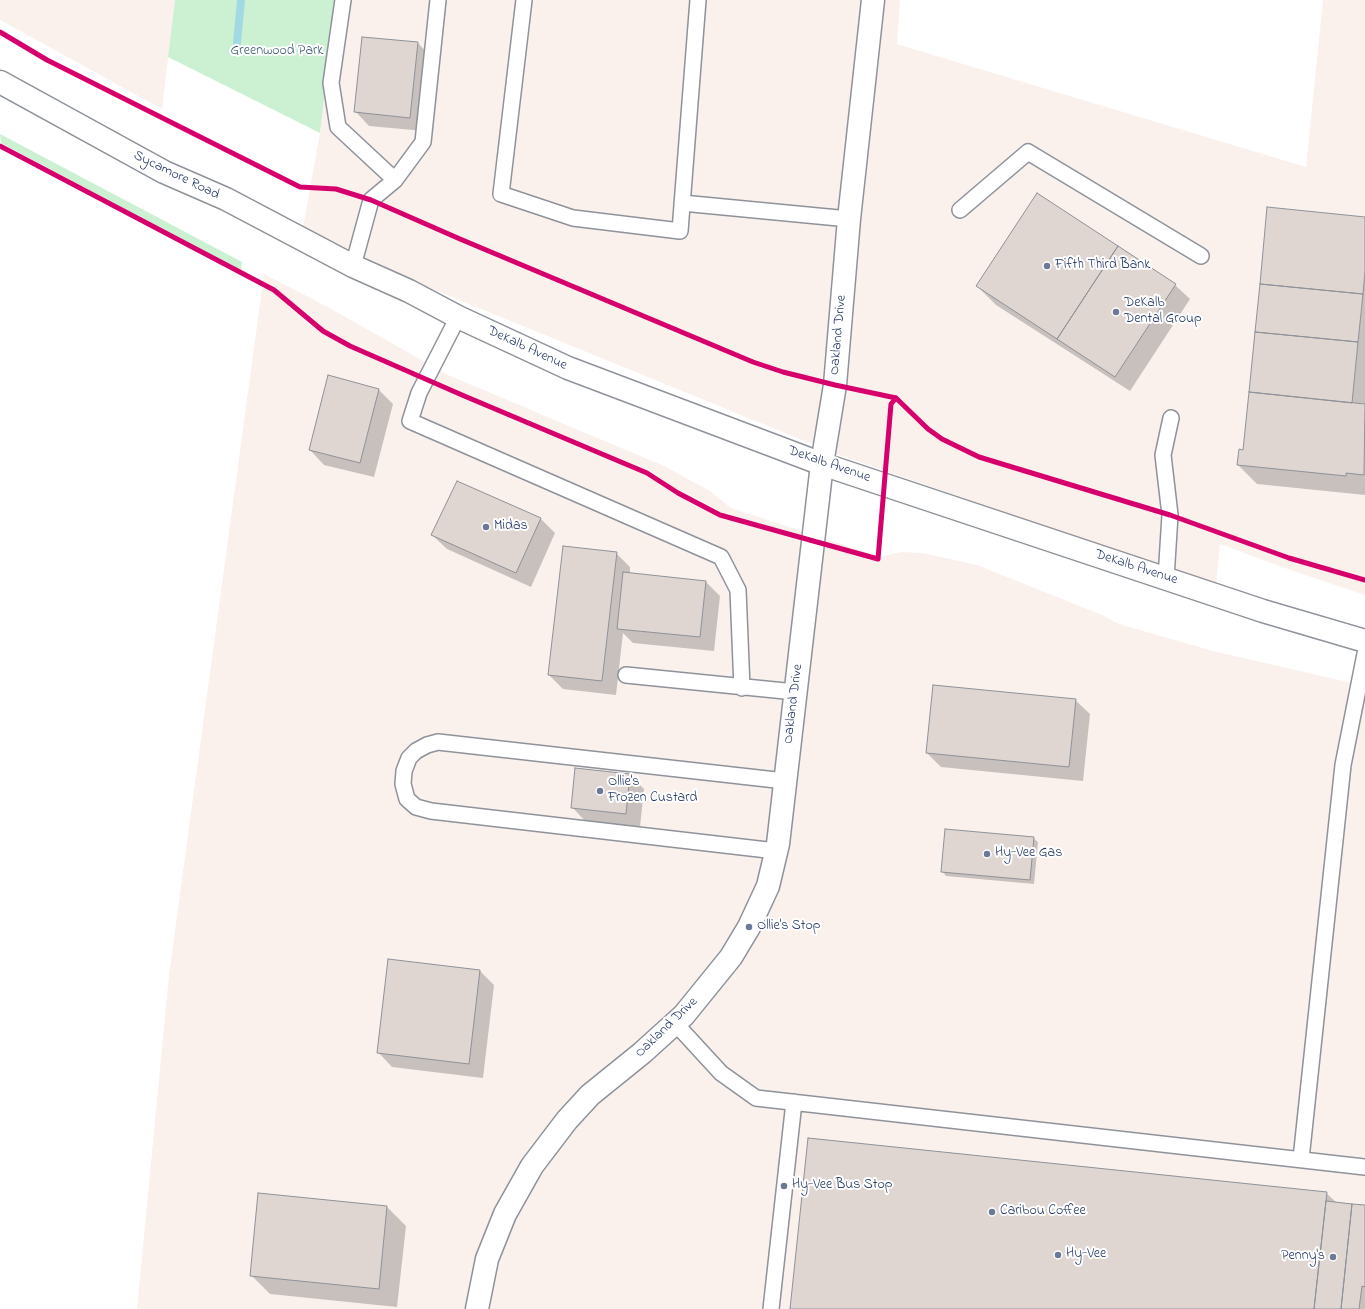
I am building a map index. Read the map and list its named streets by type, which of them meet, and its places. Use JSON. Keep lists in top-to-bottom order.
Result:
{
  "streets": {
    "main road": ["Sycamore Road", "Oakland Drive", "DeKalb Avenue"]
  },
  "crossings": [
    ["Sycamore Road", "DeKalb Avenue"],
    ["Oakland Drive", "DeKalb Avenue"]
  ],
  "parks": ["Greenwood Park"],
  "places": [
    "Fifth Third Bank",
    "DeKalb Dental Group",
    "Midas",
    "Ollie's Frozen Custard",
    "Hy-Vee Gas",
    "Ollie's Stop",
    "Hy-Vee Bus Stop",
    "Caribou Coffee",
    "Hy-Vee",
    "Penny's"
  ]
}
